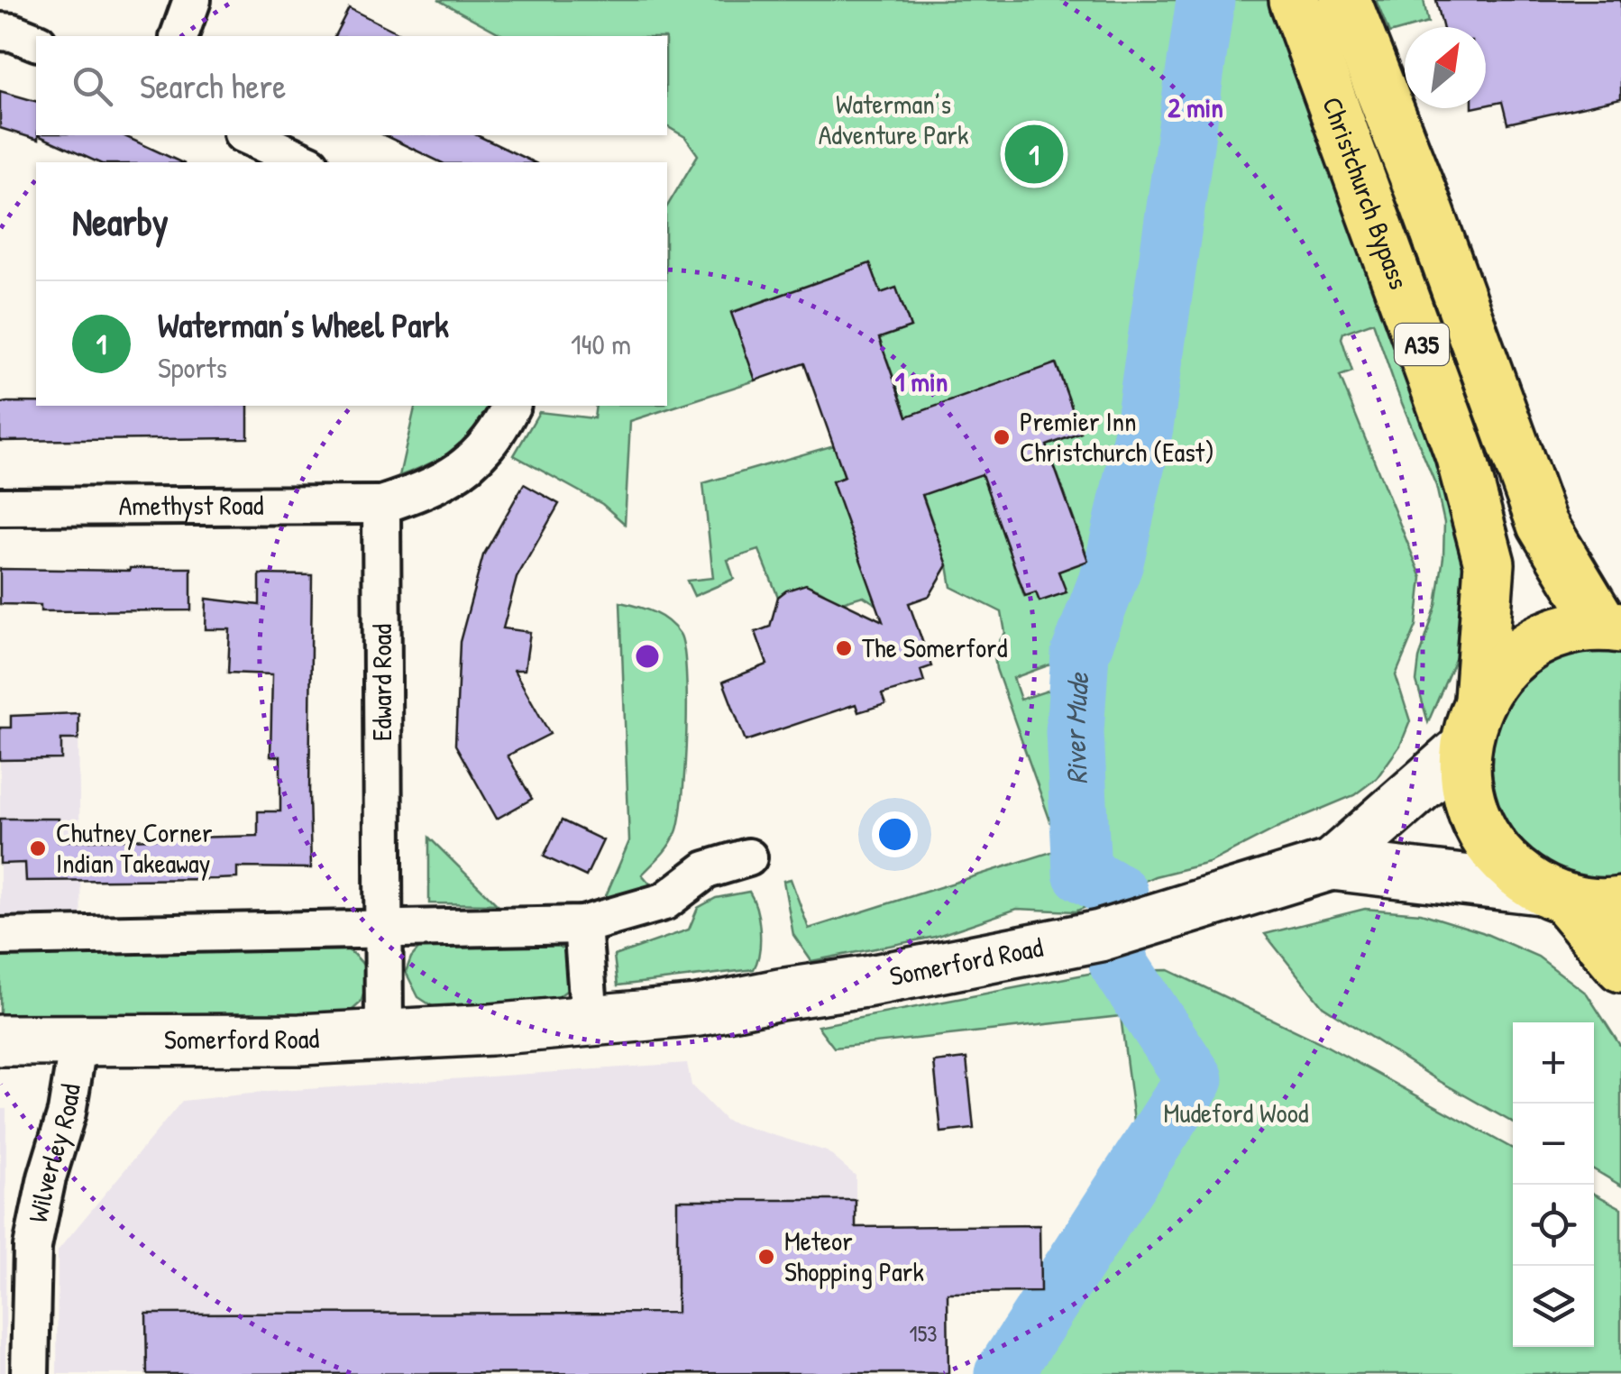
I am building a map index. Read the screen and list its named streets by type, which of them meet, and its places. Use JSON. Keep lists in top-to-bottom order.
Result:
{
  "streets": {
    "main road": ["Christchurch Bypass", "A35", "Somerford Road"],
    "street": ["Amethyst Road", "Edward Road", "Wilverley Road"]
  },
  "crossings": [
    ["Amethyst Road", "Edward Road"],
    ["Edward Road", "Somerford Road"],
    ["Somerford Road", "Wilverley Road"]
  ],
  "water": ["River Mude"],
  "parks": ["Waterman’s Adventure Park", "Mudeford Wood"],
  "places": [
    "Premier Inn Christchurch (East)",
    "The Somerford",
    "Chutney Corner Indian Takeaway",
    "Meteor Shopping Park"
  ],
  "house_numbers": ["153"],
  "north": "top right",
  "page": {
    "search": "Search here",
    "pins": "1",
    "heading": "Nearby",
    "list": [
      {
        "mark": "1",
        "name": "Waterman’s Wheel Park",
        "note": "Sports",
        "value": "140 m"
      }
    ],
    "map_buttons": ["+", "−"]
  },
  "rings": ["2 min", "1 min"]
}
